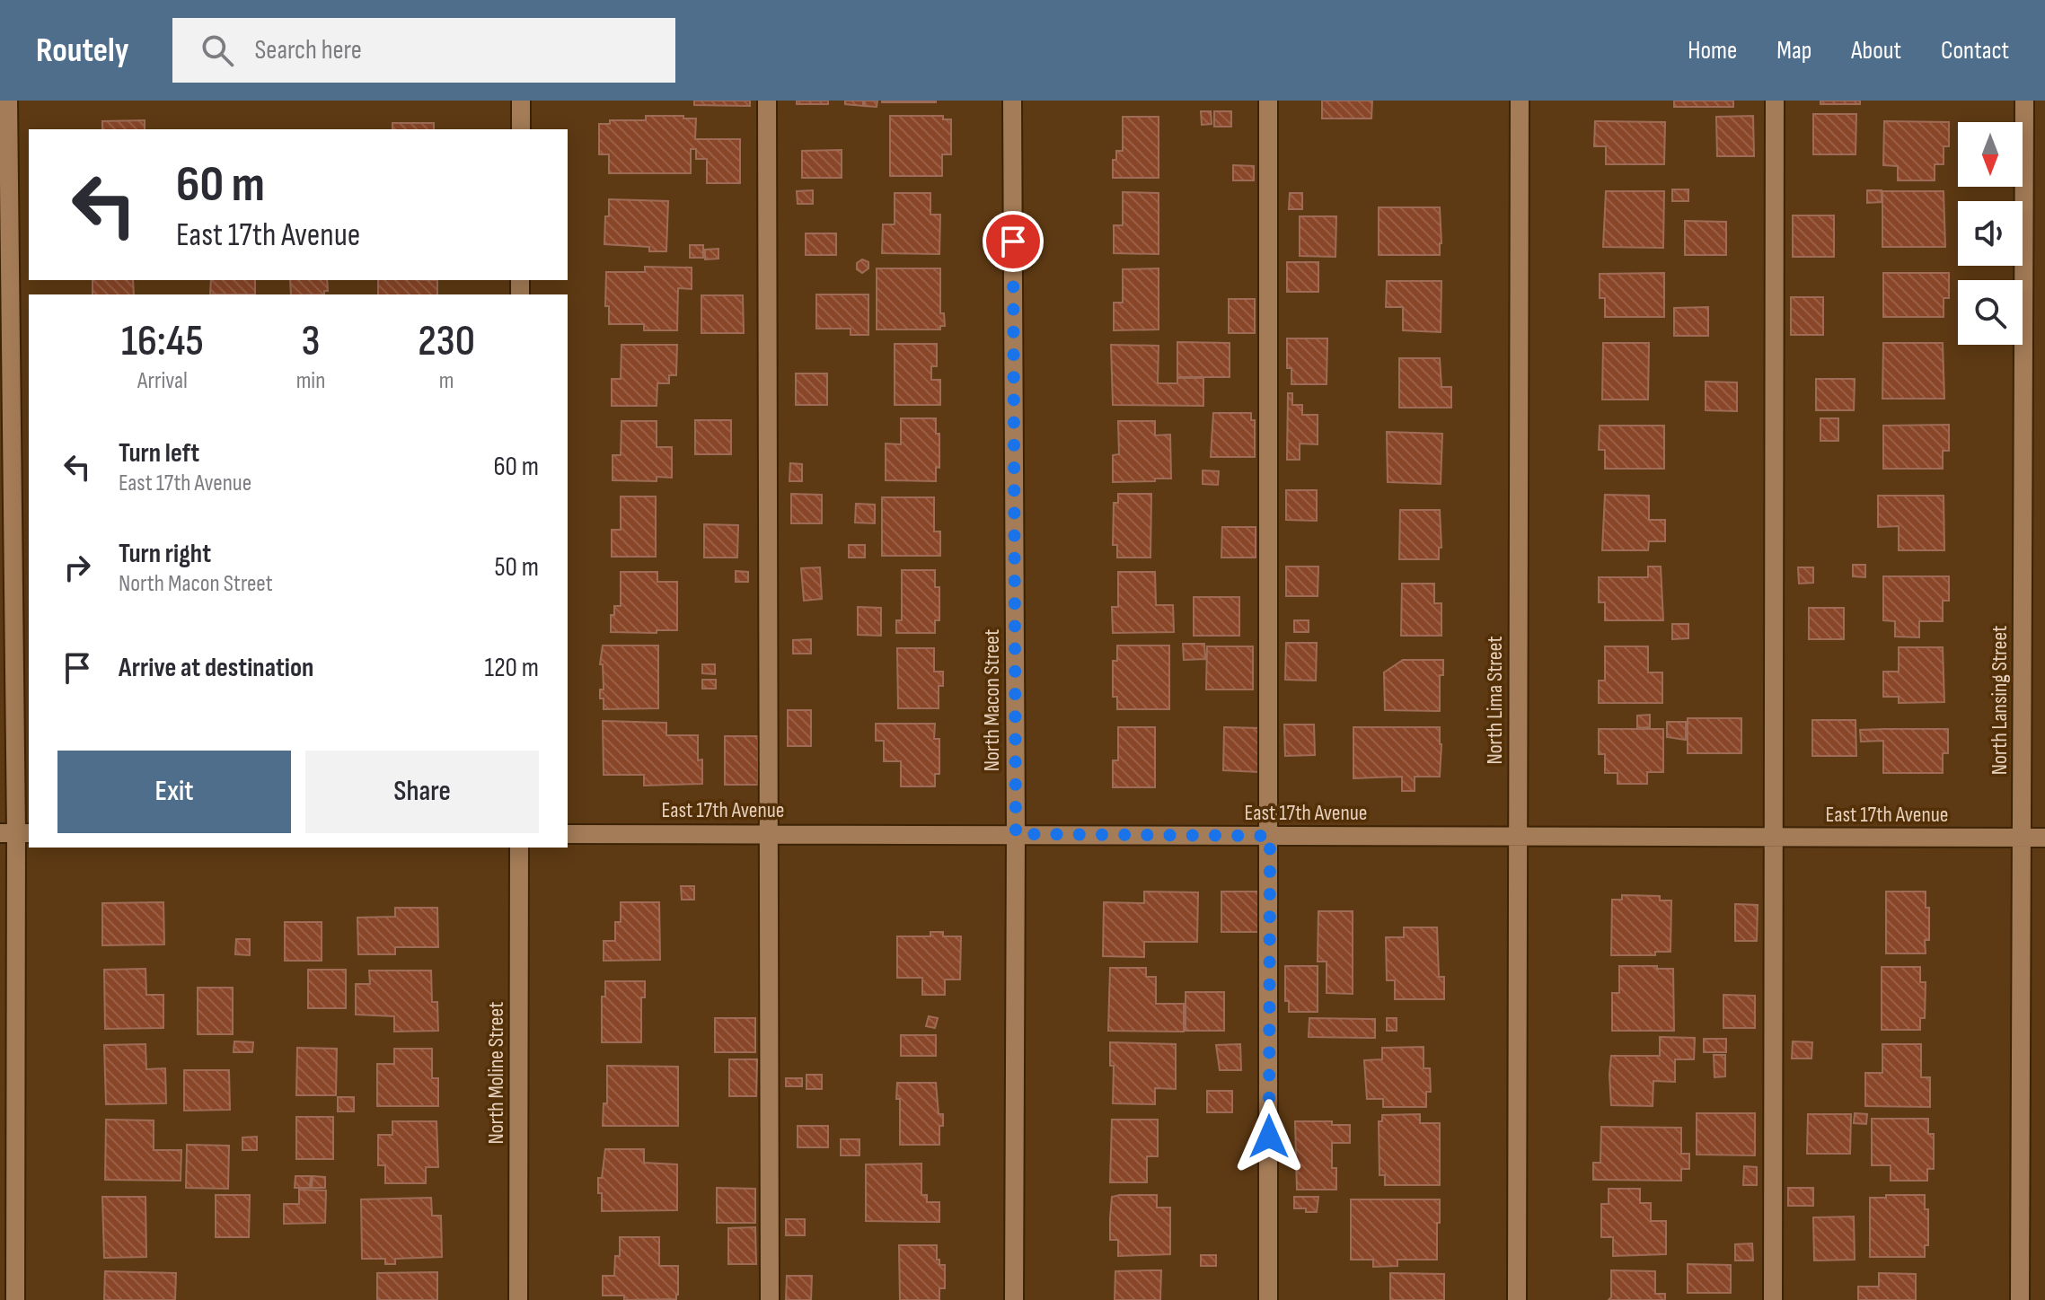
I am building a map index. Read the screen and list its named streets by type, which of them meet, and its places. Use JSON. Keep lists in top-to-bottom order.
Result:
{
  "streets": {
    "street": [
      "North Macon Street",
      "North Lima Street",
      "North Lansing Street",
      "East 17th Avenue",
      "North Moline Street"
    ]
  },
  "crossings": [
    ["North Macon Street", "East 17th Avenue"],
    ["North Lima Street", "East 17th Avenue"],
    ["North Lansing Street", "East 17th Avenue"]
  ],
  "north": "bottom",
  "page": {
    "header": "Routely",
    "search": "Search here",
    "nav": [
      "Home",
      "Map",
      "About",
      "Contact"
    ],
    "turn": ["60 m", "East 17th Avenue"],
    "eta": [
      "16:45",
      "Arrival",
      "3",
      "min",
      "230",
      "m"
    ],
    "list": [
      {
        "name": "Turn left",
        "note": "East 17th Avenue",
        "value": "60 m"
      },
      {
        "name": "Turn right",
        "note": "North Macon Street",
        "value": "50 m"
      },
      {
        "name": "Arrive at destination",
        "value": "120 m"
      }
    ],
    "buttons": ["Exit", "Share"]
  }
}
